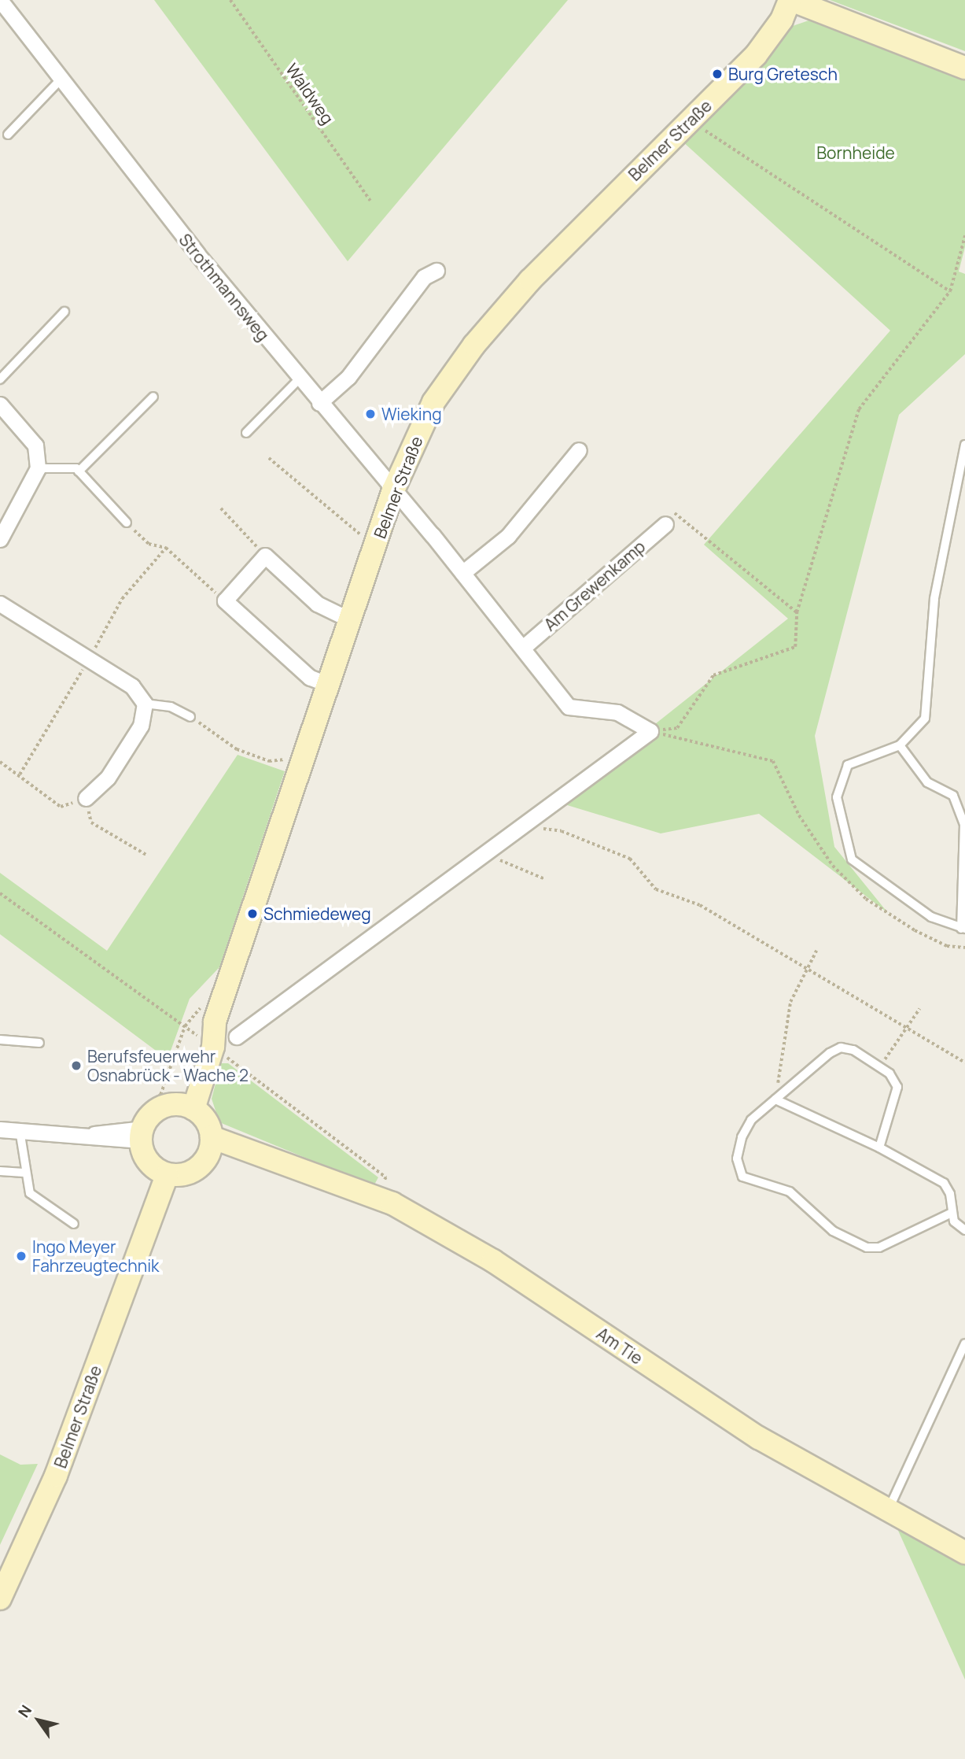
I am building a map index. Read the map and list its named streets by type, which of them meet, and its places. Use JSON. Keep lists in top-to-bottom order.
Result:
{
  "streets": {
    "street": [
      "Belmer Straße",
      "Strothmannsweg",
      "Am Grewenkamp",
      "Am Tie"
    ],
    "path": ["Waldweg"]
  },
  "crossings": [
    ["Belmer Straße", "Strothmannsweg"],
    ["Belmer Straße", "Am Tie"]
  ],
  "parks": ["Bornheide"],
  "places": [
    "Burg Gretesch",
    "Wieking",
    "Schmiedeweg",
    "Berufsfeuerwehr Osnabrück - Wache 2",
    "Ingo Meyer Fahrzeugtechnik"
  ],
  "north": "top left"
}
